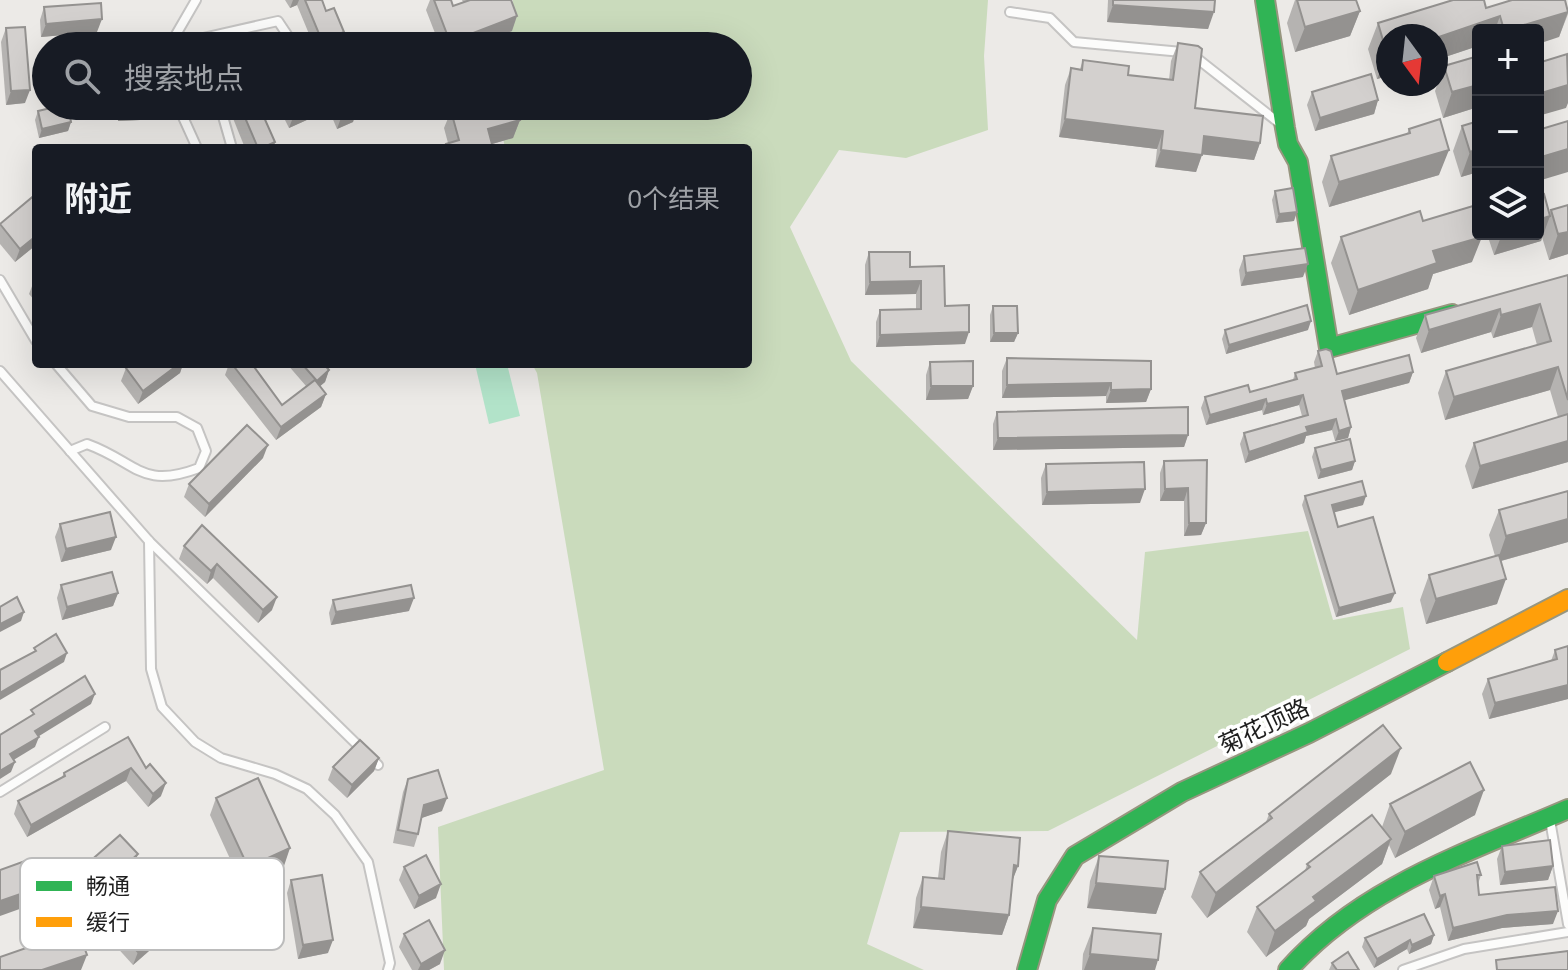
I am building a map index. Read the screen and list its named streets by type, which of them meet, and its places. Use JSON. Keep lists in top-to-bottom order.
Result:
{
  "streets": {
    "street": ["菊花顶路"]
  },
  "legend": ["畅通", "缓行"],
  "north": "bottom",
  "page": {
    "map_buttons": ["+", "−"],
    "search": "搜索地点",
    "heading": ["附近", "0个结果"]
  }
}
